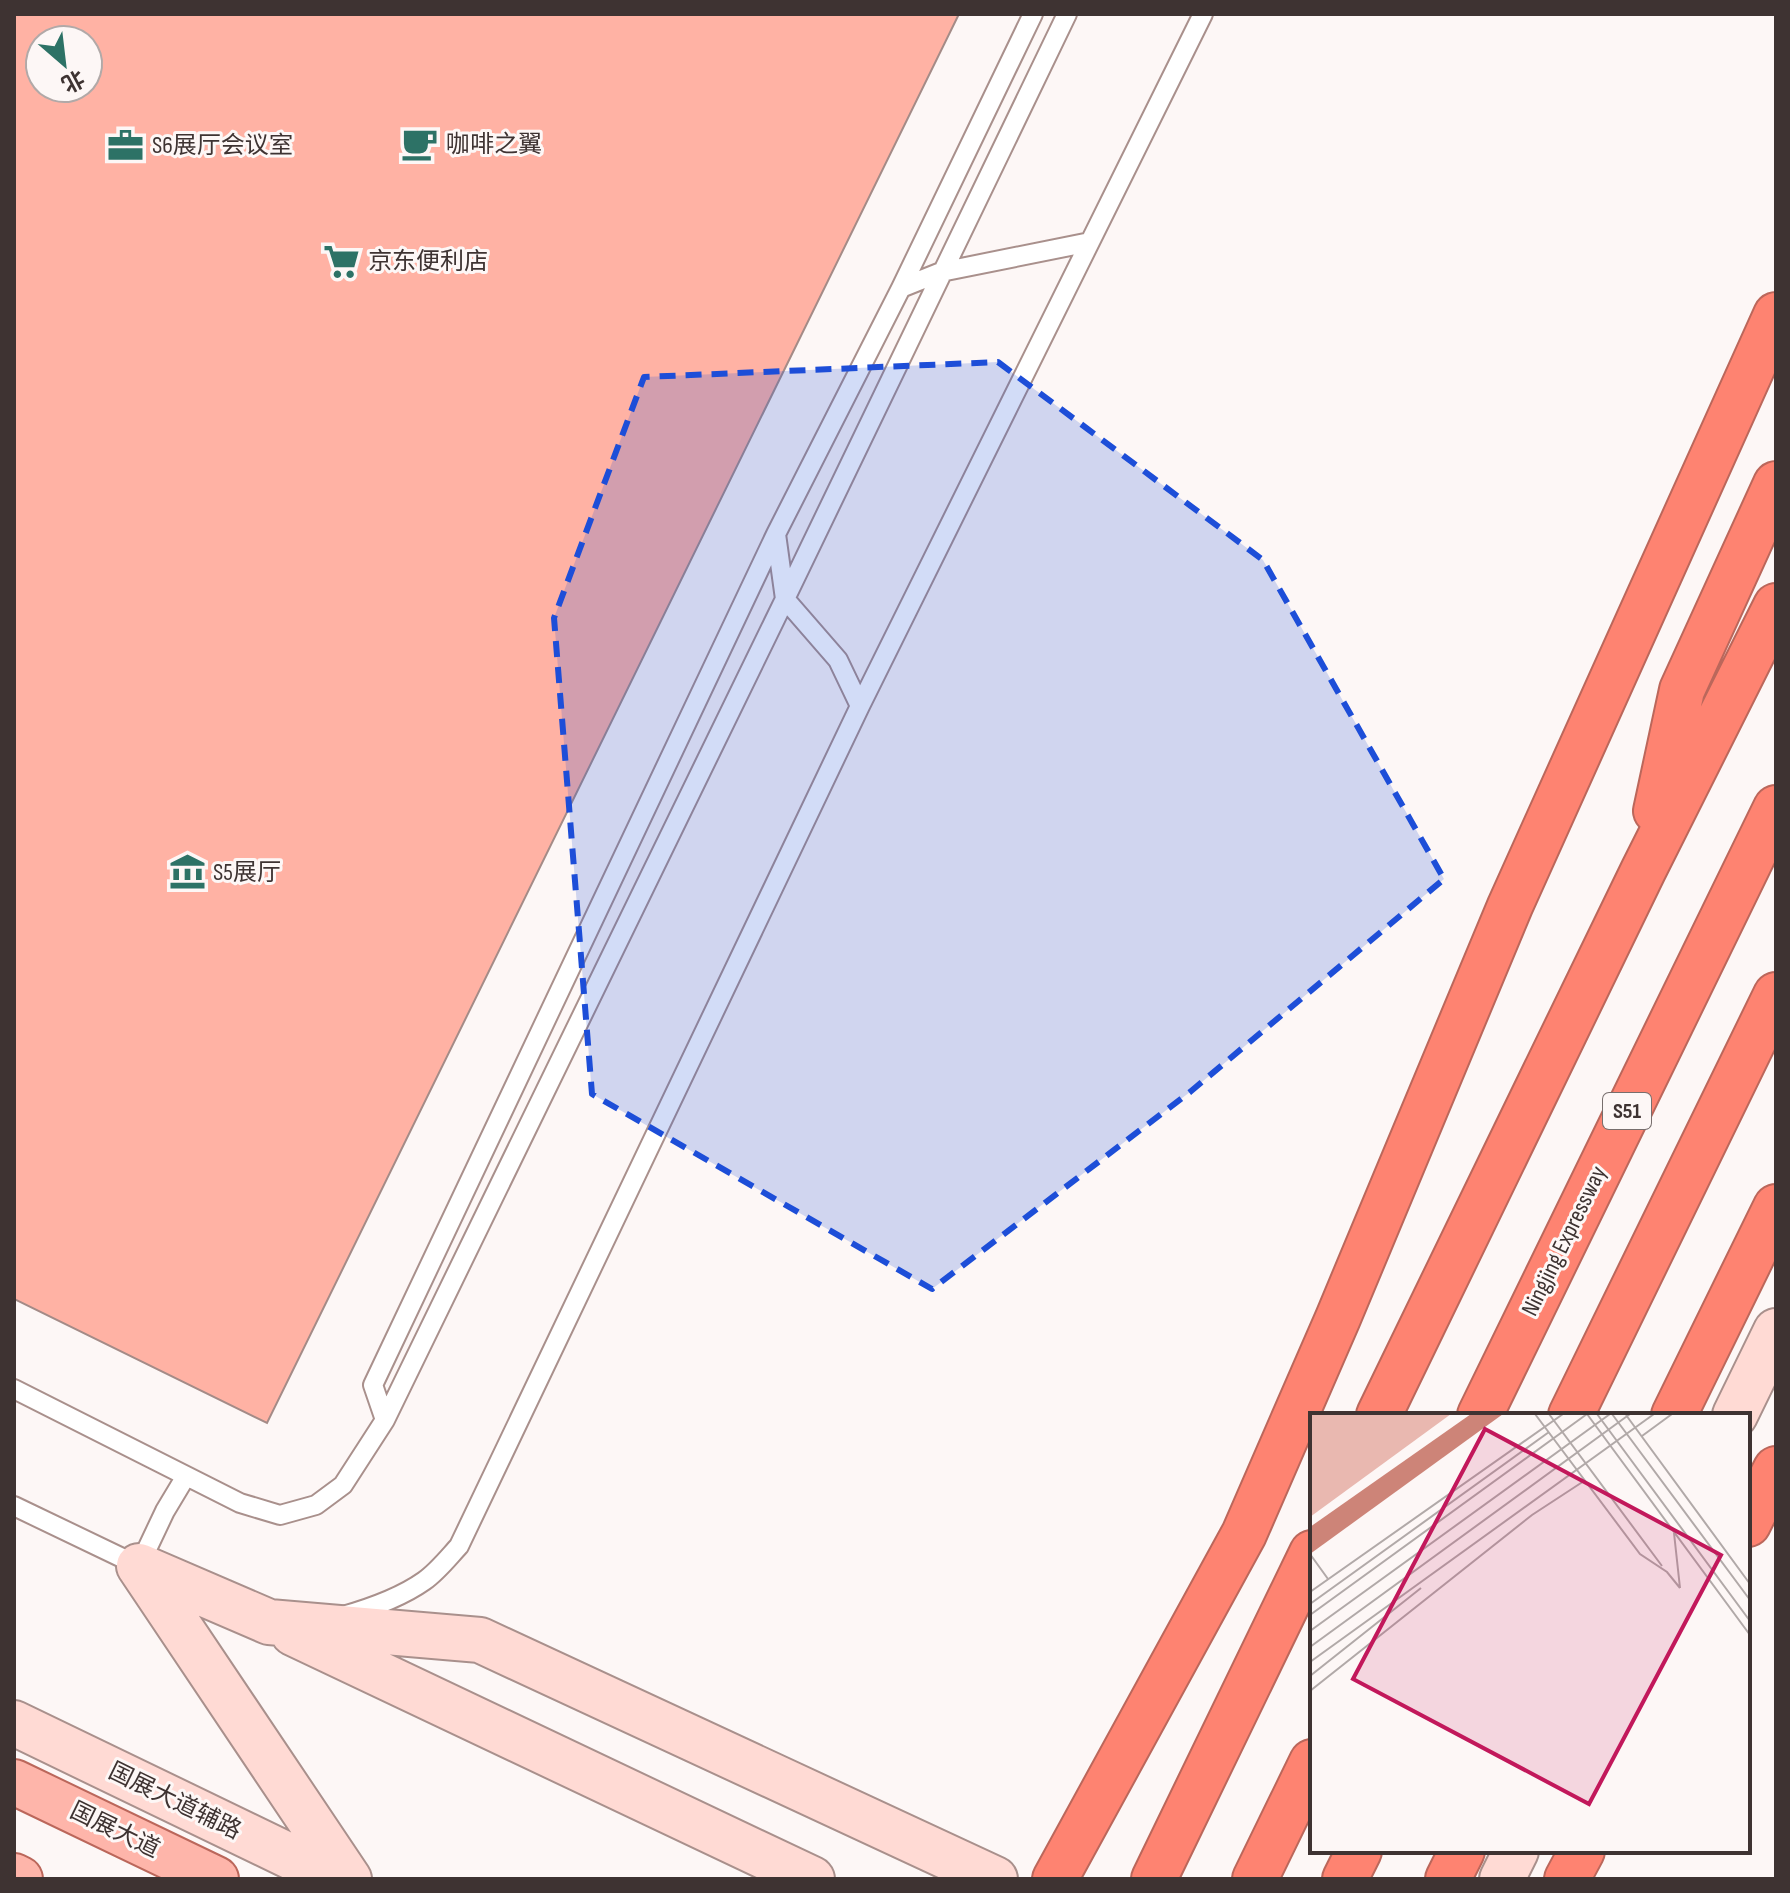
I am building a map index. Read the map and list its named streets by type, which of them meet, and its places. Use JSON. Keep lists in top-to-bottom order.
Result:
{
  "streets": {
    "highway": ["S51", "Ningjing Expressway"],
    "main road": ["国展大道"],
    "street": ["国展大道辅路"]
  },
  "places": {
    "cafe": ["咖啡之翼"],
    "office": ["S6展厅会议室"],
    "supermarket": ["京东便利店"],
    "museum": ["S5展厅"]
  },
  "north": "bottom right"
}
